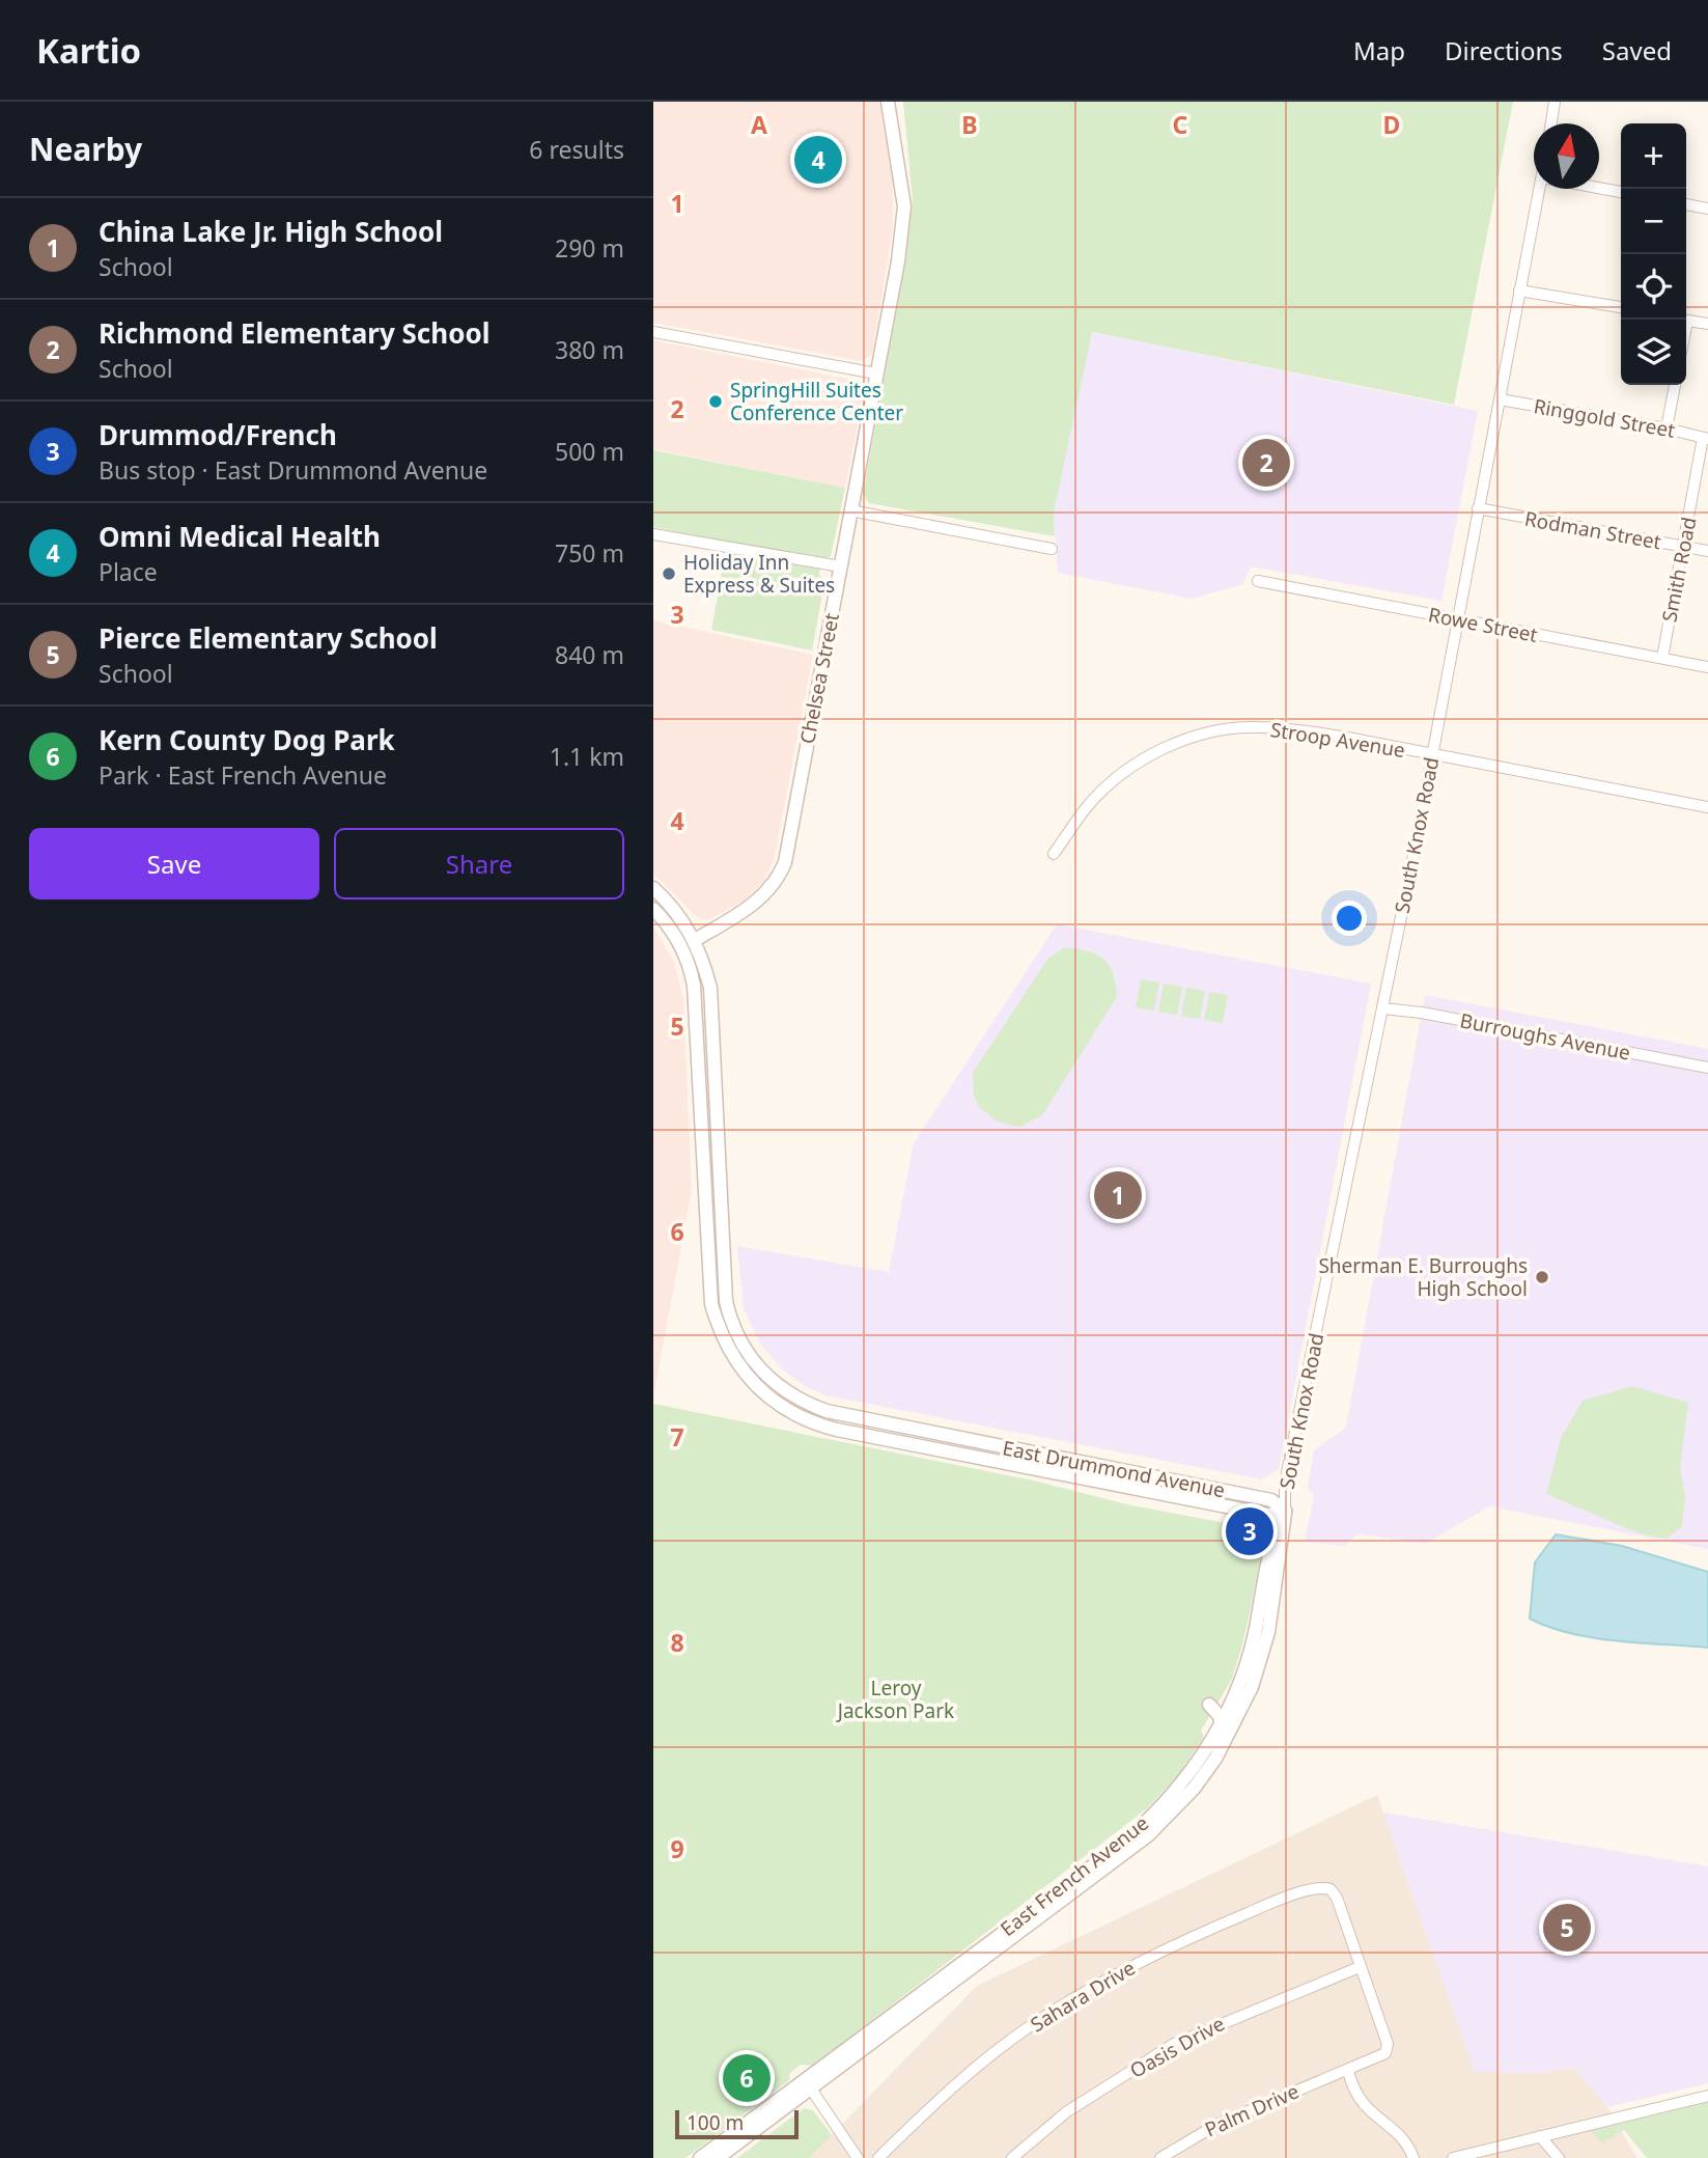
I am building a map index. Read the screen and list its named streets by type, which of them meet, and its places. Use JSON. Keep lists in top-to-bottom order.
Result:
{
  "streets": {
    "street": [
      "Ringgold Street",
      "Rodman Street",
      "Smith Road",
      "Rowe Street",
      "Chelsea Street",
      "Stroop Avenue",
      "South Knox Road",
      "Burroughs Avenue",
      "East Drummond Avenue",
      "East French Avenue",
      "Sahara Drive",
      "Oasis Drive",
      "Palm Drive"
    ]
  },
  "crossings": [
    ["Ringgold Street", "Smith Road"],
    ["Ringgold Street", "South Knox Road"],
    ["Rodman Street", "Smith Road"],
    ["Rodman Street", "South Knox Road"],
    ["Smith Road", "Rowe Street"],
    ["Rowe Street", "South Knox Road"],
    ["Chelsea Street", "East Drummond Avenue"],
    ["Stroop Avenue", "South Knox Road"],
    ["South Knox Road", "Burroughs Avenue"],
    ["South Knox Road", "East Drummond Avenue"],
    ["South Knox Road", "East French Avenue"],
    ["East Drummond Avenue", "East French Avenue"],
    ["Sahara Drive", "Oasis Drive"],
    ["Sahara Drive", "Palm Drive"],
    ["Oasis Drive", "Palm Drive"]
  ],
  "parks": ["Leroy Jackson Park"],
  "places": ["SpringHill Suites Conference Center", "Holiday Inn Express & Suites", "Sherman E. Burroughs High School"],
  "scale_bar": "100 m",
  "north": "top",
  "page": {
    "header": "Kartio",
    "nav": ["Map", "Directions", "Saved"],
    "heading": ["Nearby", "6 results"],
    "map_buttons": ["+", "−"],
    "pins": [
      "4",
      "2",
      "1",
      "3",
      "5",
      "6"
    ],
    "list": [
      {
        "mark": "1",
        "name": "China Lake Jr. High School",
        "note": "School",
        "value": "290 m"
      },
      {
        "mark": "2",
        "name": "Richmond Elementary School",
        "note": "School",
        "value": "380 m"
      },
      {
        "mark": "3",
        "name": "Drummod/French",
        "note": "Bus stop · East Drummond Avenue",
        "value": "500 m"
      },
      {
        "mark": "4",
        "name": "Omni Medical Health",
        "note": "Place",
        "value": "750 m"
      },
      {
        "mark": "5",
        "name": "Pierce Elementary School",
        "note": "School",
        "value": "840 m"
      },
      {
        "mark": "6",
        "name": "Kern County Dog Park",
        "note": "Park · East French Avenue",
        "value": "1.1 km"
      }
    ],
    "buttons": ["Save", "Share"],
    "scale": "100 m"
  },
  "grid": {
    "columns": [
      "A",
      "B",
      "C",
      "D"
    ],
    "rows": [
      "1",
      "2",
      "3",
      "4",
      "5",
      "6",
      "7",
      "8",
      "9"
    ]
  }
}
